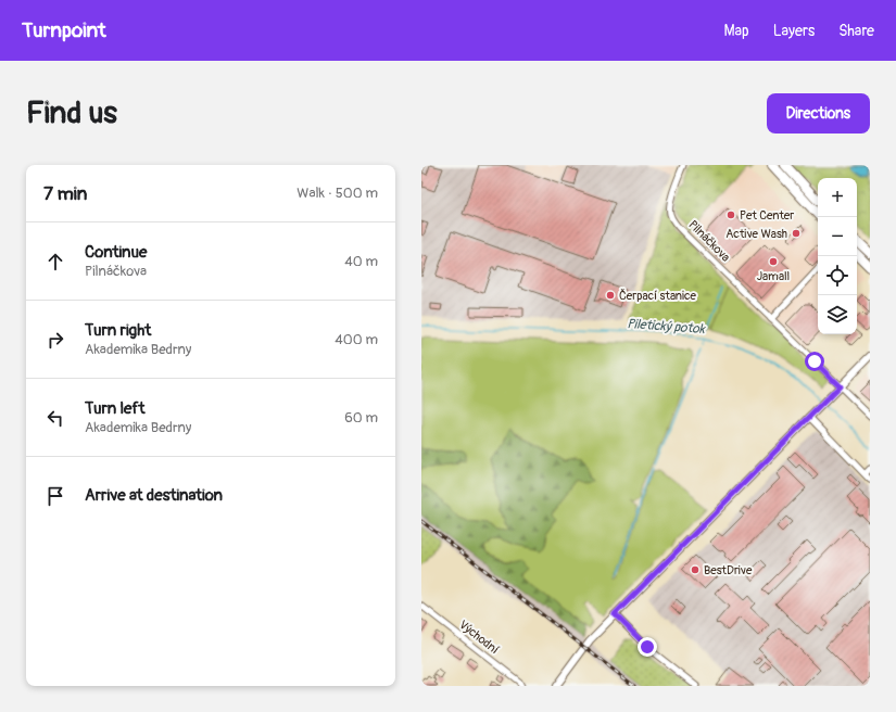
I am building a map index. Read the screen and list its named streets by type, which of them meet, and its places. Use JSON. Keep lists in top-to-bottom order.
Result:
{
  "streets": {
    "street": ["Pilnáčkova", "Východní"]
  },
  "water": ["Piletický potok"],
  "places": [
    "Pet Center",
    "Active Wash",
    "Jamall",
    "Čerpací stanice",
    "BestDrive"
  ],
  "page": {
    "header": "Turnpoint",
    "nav": ["Map", "Layers", "Share"],
    "buttons": "Directions",
    "title": "Find us",
    "heading": ["7 min", "Walk · 500 m"],
    "map_buttons": ["+", "−"],
    "list": [
      ["Continue", "Pilnáčkova", "40 m"],
      ["Turn right", "Akademika Bedrny", "400 m"],
      ["Turn left", "Akademika Bedrny", "60 m"],
      "Arrive at destination"
    ]
  }
}
